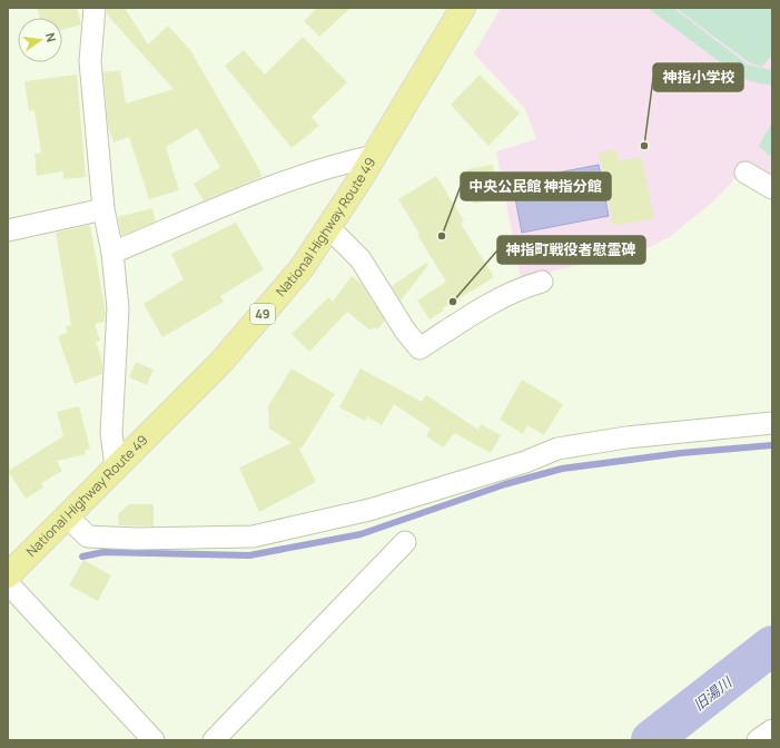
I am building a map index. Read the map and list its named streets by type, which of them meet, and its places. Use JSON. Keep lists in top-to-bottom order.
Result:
{
  "streets": {
    "highway": ["National Highway Route 49", "49"]
  },
  "water": ["旧湯川"],
  "places": ["神指小学校", "中央公民館 神指分館", "神指町戦役者慰霊碑"],
  "north": "right"
}
